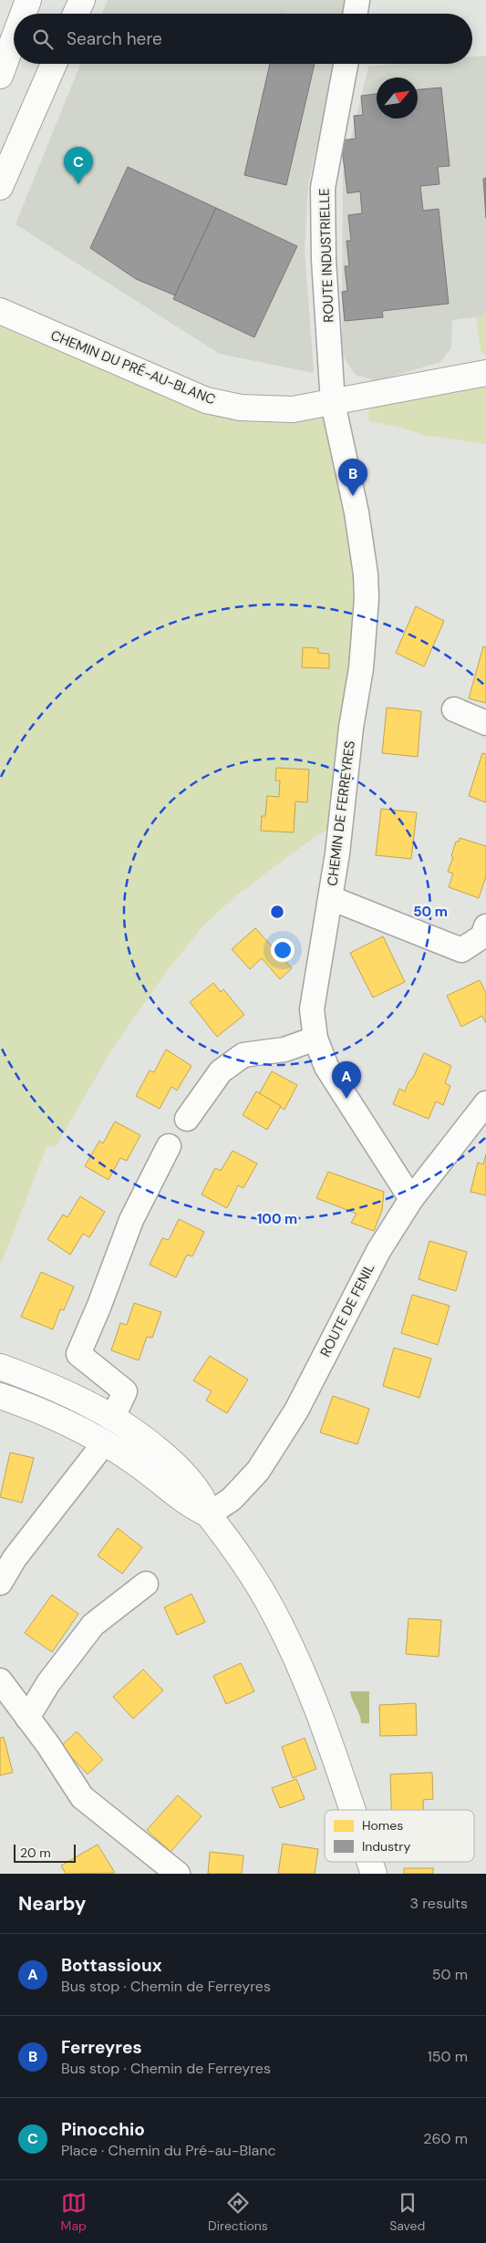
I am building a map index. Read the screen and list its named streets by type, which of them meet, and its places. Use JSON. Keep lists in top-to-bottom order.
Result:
{
  "streets": {
    "main road": ["CHEMIN DU PRÉ-AU-BLANC"],
    "street": ["ROUTE INDUSTRIELLE", "CHEMIN DE FERREYRES", "ROUTE DE FENIL"]
  },
  "crossings": [
    ["ROUTE INDUSTRIELLE", "CHEMIN DU PRÉ-AU-BLANC"],
    ["ROUTE INDUSTRIELLE", "CHEMIN DE FERREYRES"],
    ["CHEMIN DU PRÉ-AU-BLANC", "CHEMIN DE FERREYRES"],
    ["CHEMIN DE FERREYRES", "ROUTE DE FENIL"]
  ],
  "legend": ["Homes", "Industry"],
  "scale_bar": "20 m",
  "north": "top right",
  "page": {
    "search": "Search here",
    "pins": ["C", "B", "A"],
    "scale": "20 m",
    "heading": ["Nearby", "3 results"],
    "list": [
      {
        "mark": "A",
        "name": "Bottassioux",
        "note": "Bus stop · Chemin de Ferreyres",
        "value": "50 m"
      },
      {
        "mark": "B",
        "name": "Ferreyres",
        "note": "Bus stop · Chemin de Ferreyres",
        "value": "150 m"
      },
      {
        "mark": "C",
        "name": "Pinocchio",
        "note": "Place · Chemin du Pré-au-Blanc",
        "value": "260 m"
      }
    ],
    "nav": ["Map", "Directions", "Saved"]
  },
  "rings": ["50 m", "100 m"]
}
